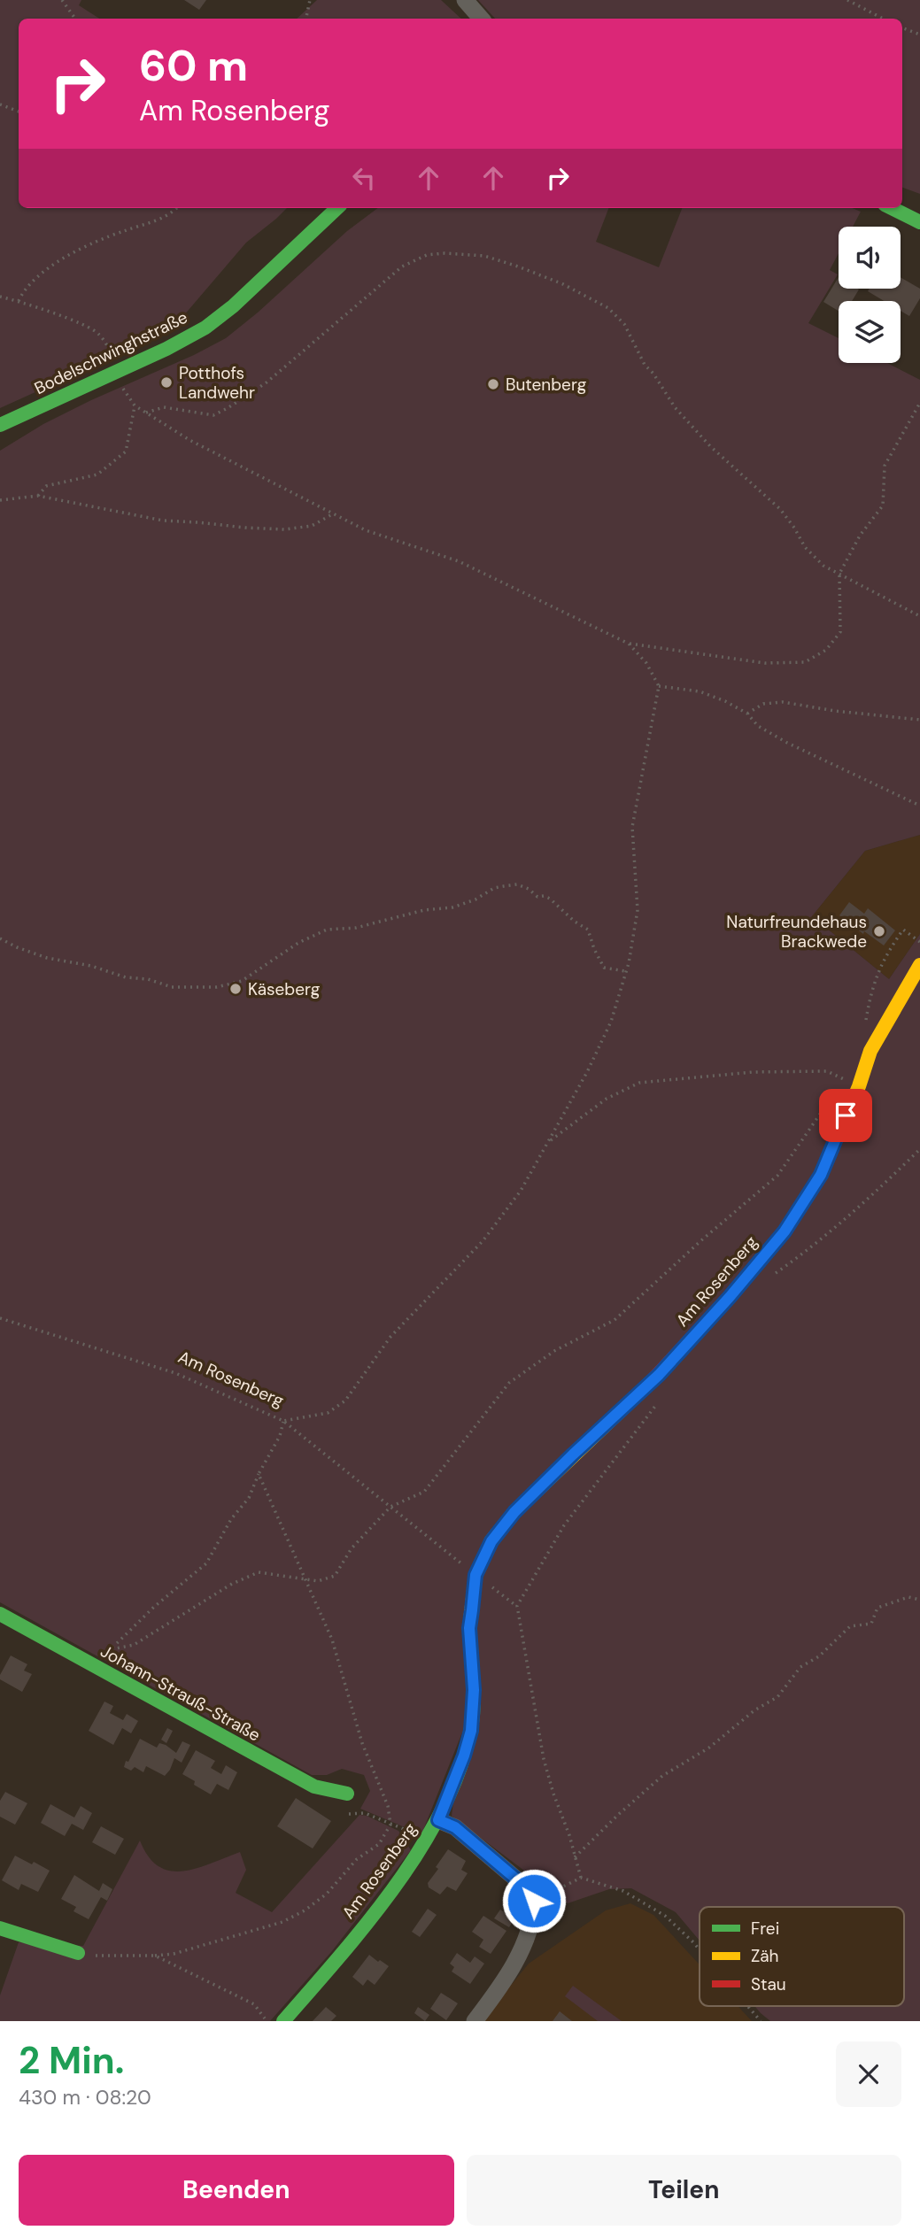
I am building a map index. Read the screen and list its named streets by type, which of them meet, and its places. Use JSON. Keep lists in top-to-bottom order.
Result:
{
  "streets": {
    "street": ["Bodelschwinghstraße", "Am Rosenberg", "Johann-Strauß-Straße"]
  },
  "places": [
    "Potthofs Landwehr",
    "Butenberg",
    "Naturfreundehaus Brackwede",
    "Käseberg"
  ],
  "legend": ["Frei", "Zäh", "Stau"],
  "page": {
    "turn": ["60 m", "Am Rosenberg"],
    "heading": ["2 Min.", "430 m · 08:20"],
    "buttons": ["Beenden", "Teilen"]
  }
}
